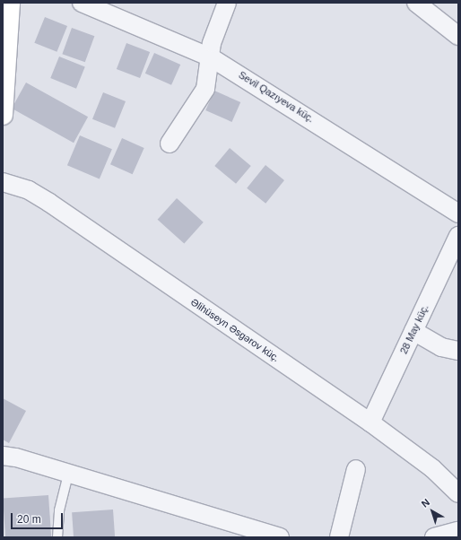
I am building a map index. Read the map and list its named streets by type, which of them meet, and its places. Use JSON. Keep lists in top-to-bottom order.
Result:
{
  "streets": {
    "street": ["Sevil Qazıyeva küç.", "28 May küç.", "Əlihüseyn Əsgərov küç."]
  },
  "crossings": [
    ["28 May küç.", "Əlihüseyn Əsgərov küç."]
  ],
  "scale_bar": "20 m",
  "north": "top left"
}
